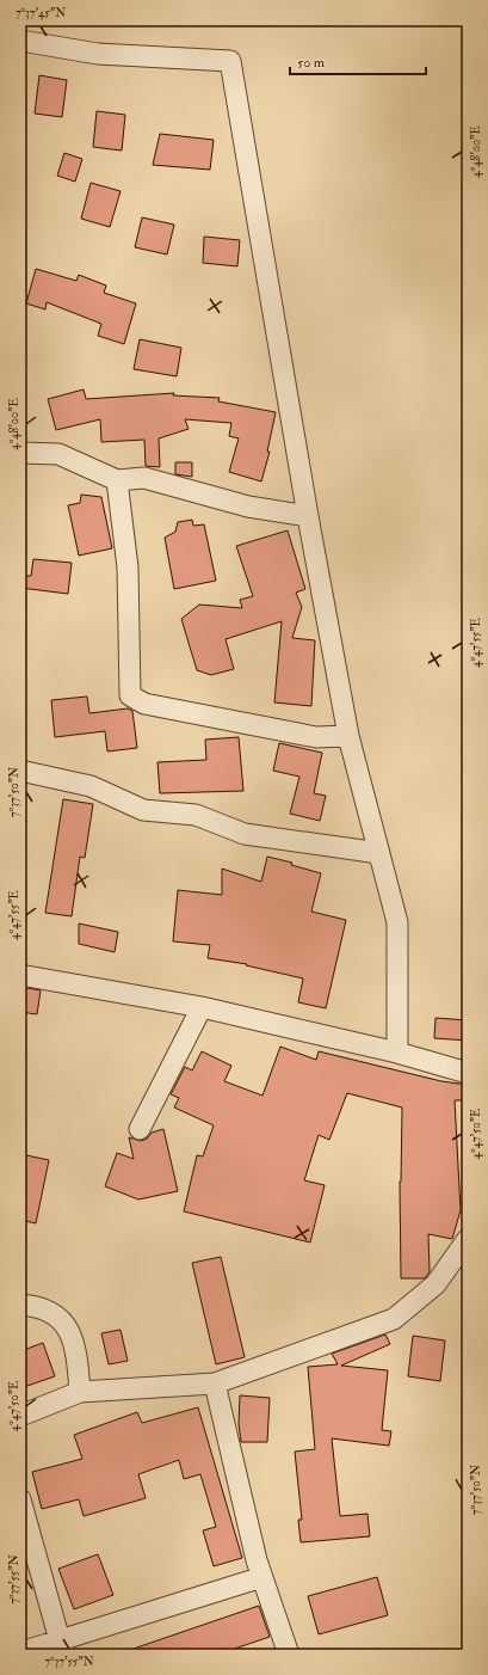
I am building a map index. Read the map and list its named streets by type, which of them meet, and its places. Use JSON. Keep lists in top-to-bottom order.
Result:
{
  "scale_bar": "50 m",
  "coordinates": [
    "7°37'45\"N",
    "4°48'00\"E",
    "4°47'55\"E",
    "7°37'50\"N",
    "4°47'50\"E",
    "7°37'55\"N"
  ]
}
